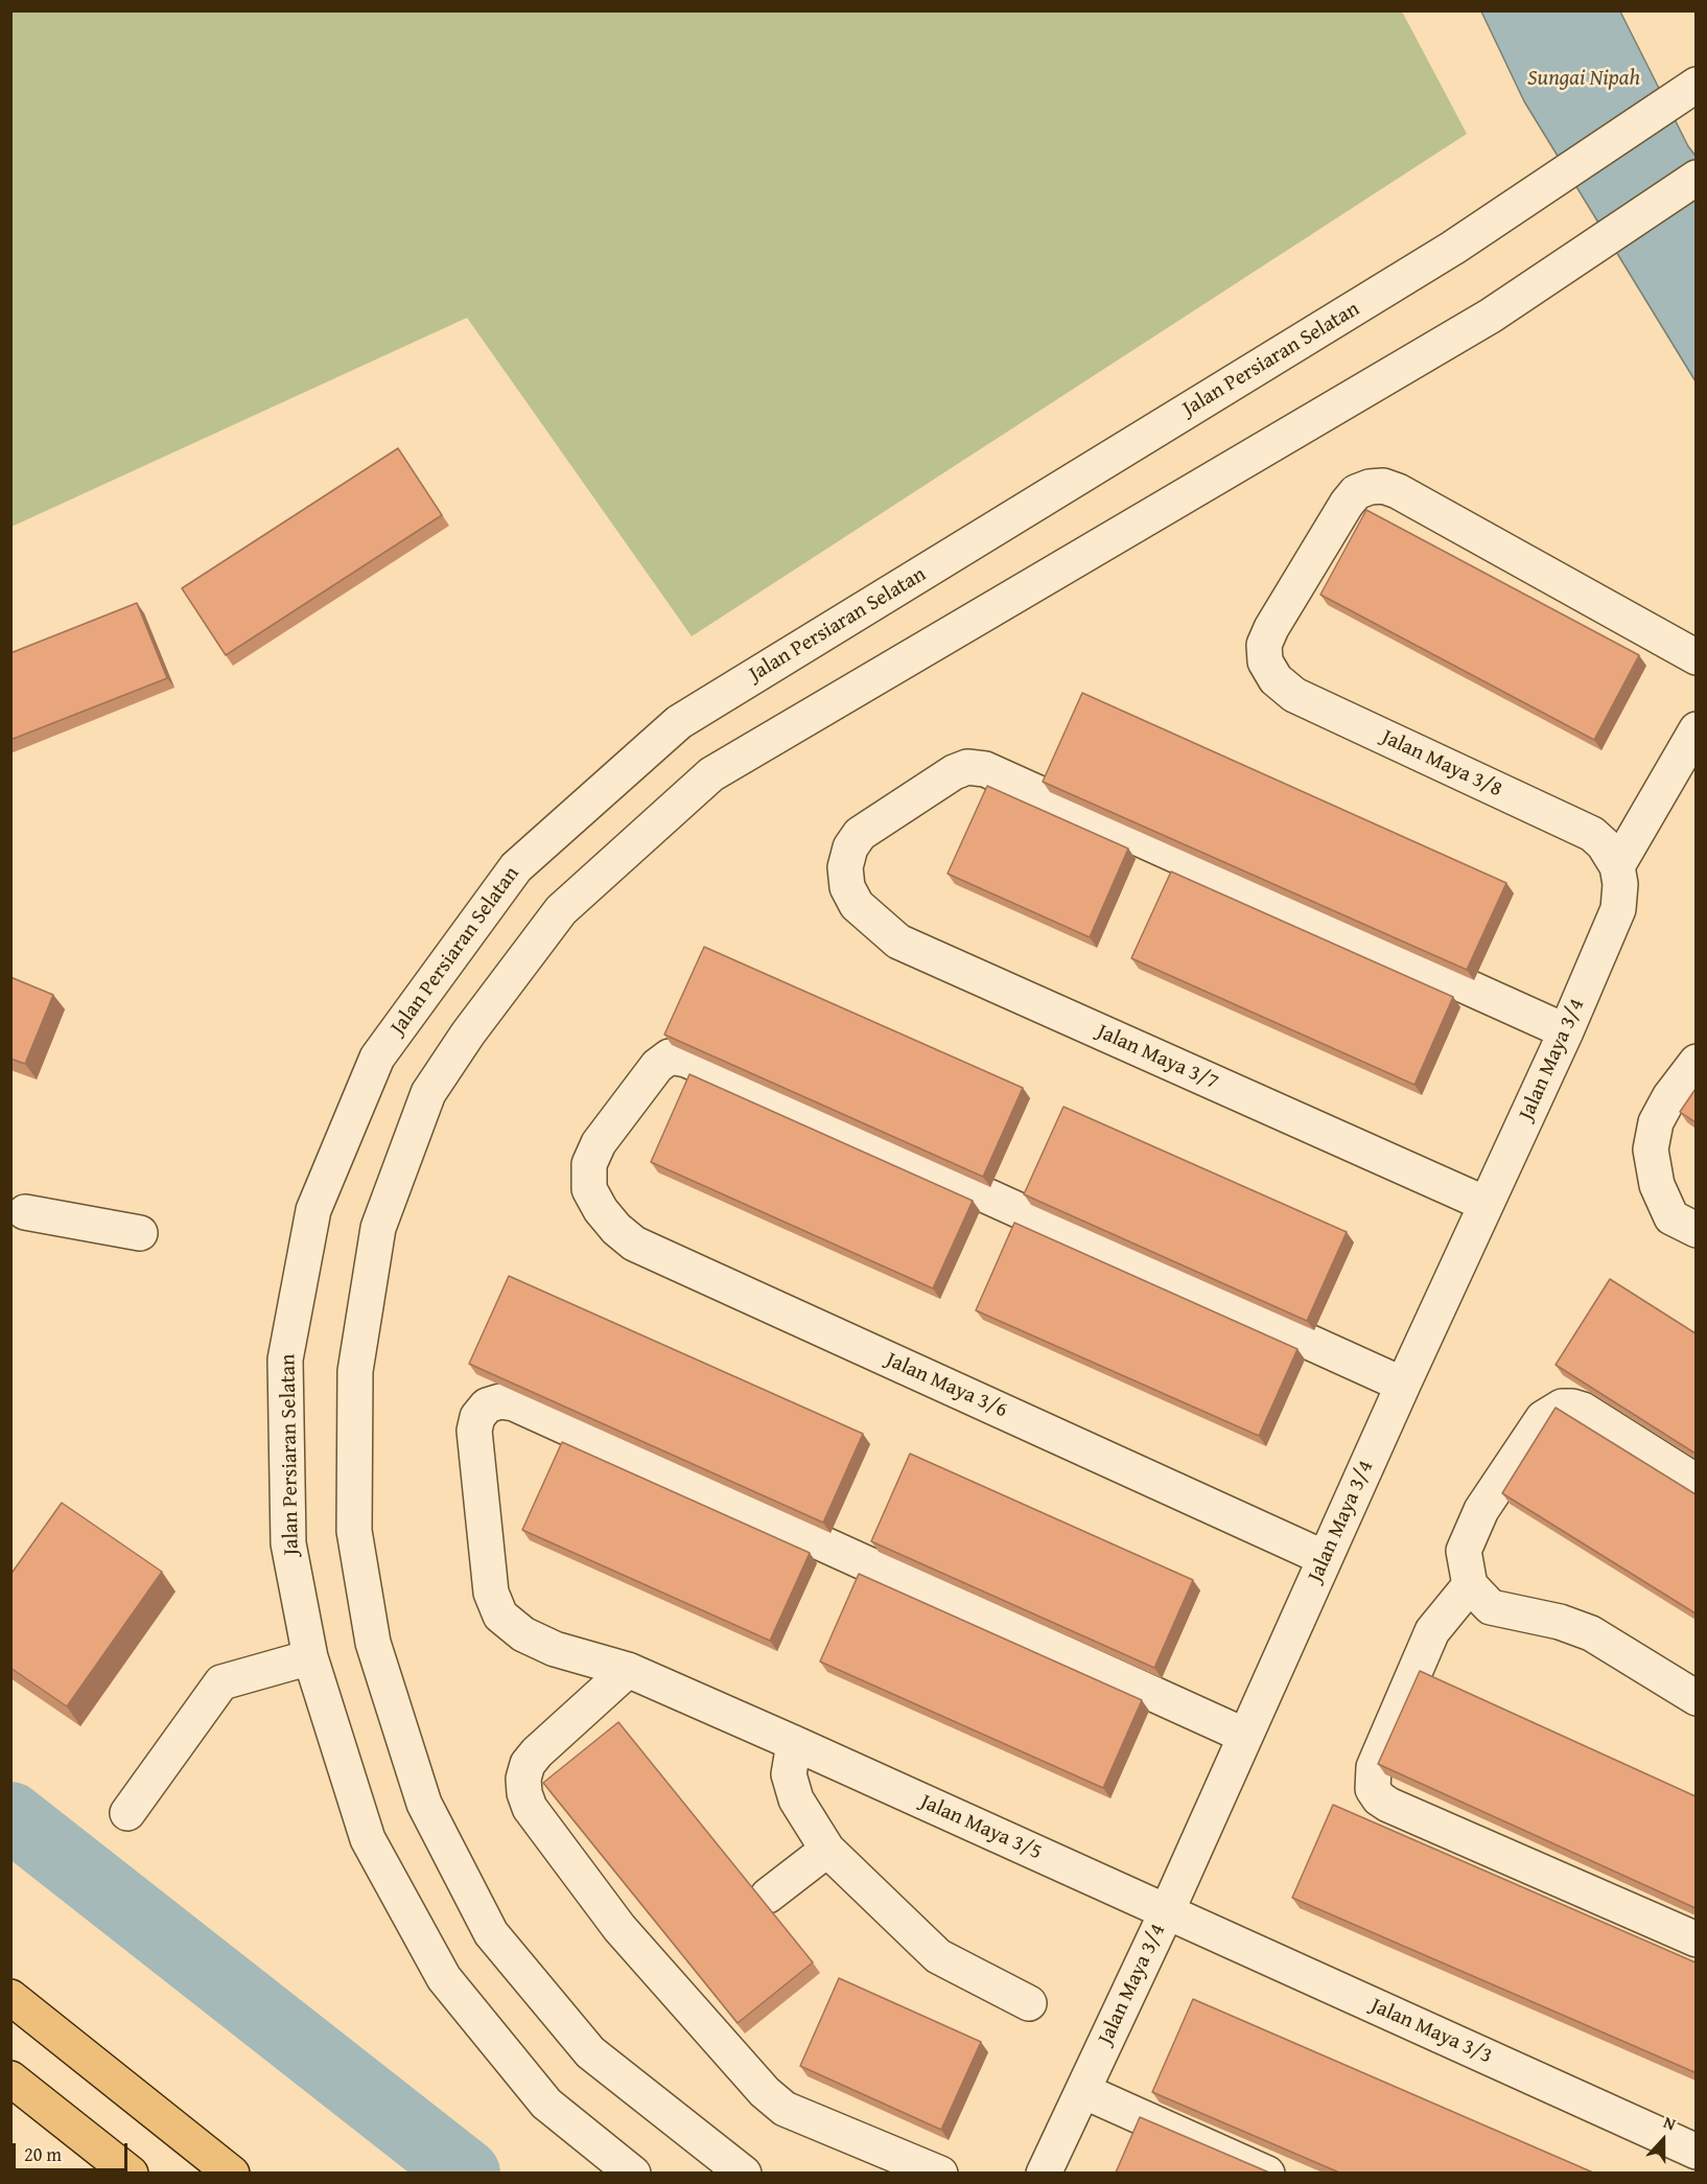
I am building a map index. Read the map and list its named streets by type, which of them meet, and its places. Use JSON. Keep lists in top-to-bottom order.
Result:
{
  "streets": {
    "street": [
      "Jalan Persiaran Selatan",
      "Jalan Maya 3/8",
      "Jalan Maya 3/7",
      "Jalan Maya 3/4",
      "Jalan Maya 3/6",
      "Jalan Maya 3/5",
      "Jalan Maya 3/3"
    ]
  },
  "crossings": [
    ["Jalan Maya 3/8", "Jalan Maya 3/4"],
    ["Jalan Maya 3/7", "Jalan Maya 3/4"],
    ["Jalan Maya 3/4", "Jalan Maya 3/6"],
    ["Jalan Maya 3/4", "Jalan Maya 3/5"],
    ["Jalan Maya 3/4", "Jalan Maya 3/3"],
    ["Jalan Maya 3/5", "Jalan Maya 3/3"]
  ],
  "water": ["Sungai Nipah"],
  "scale_bar": "20 m",
  "north": "top"
}
